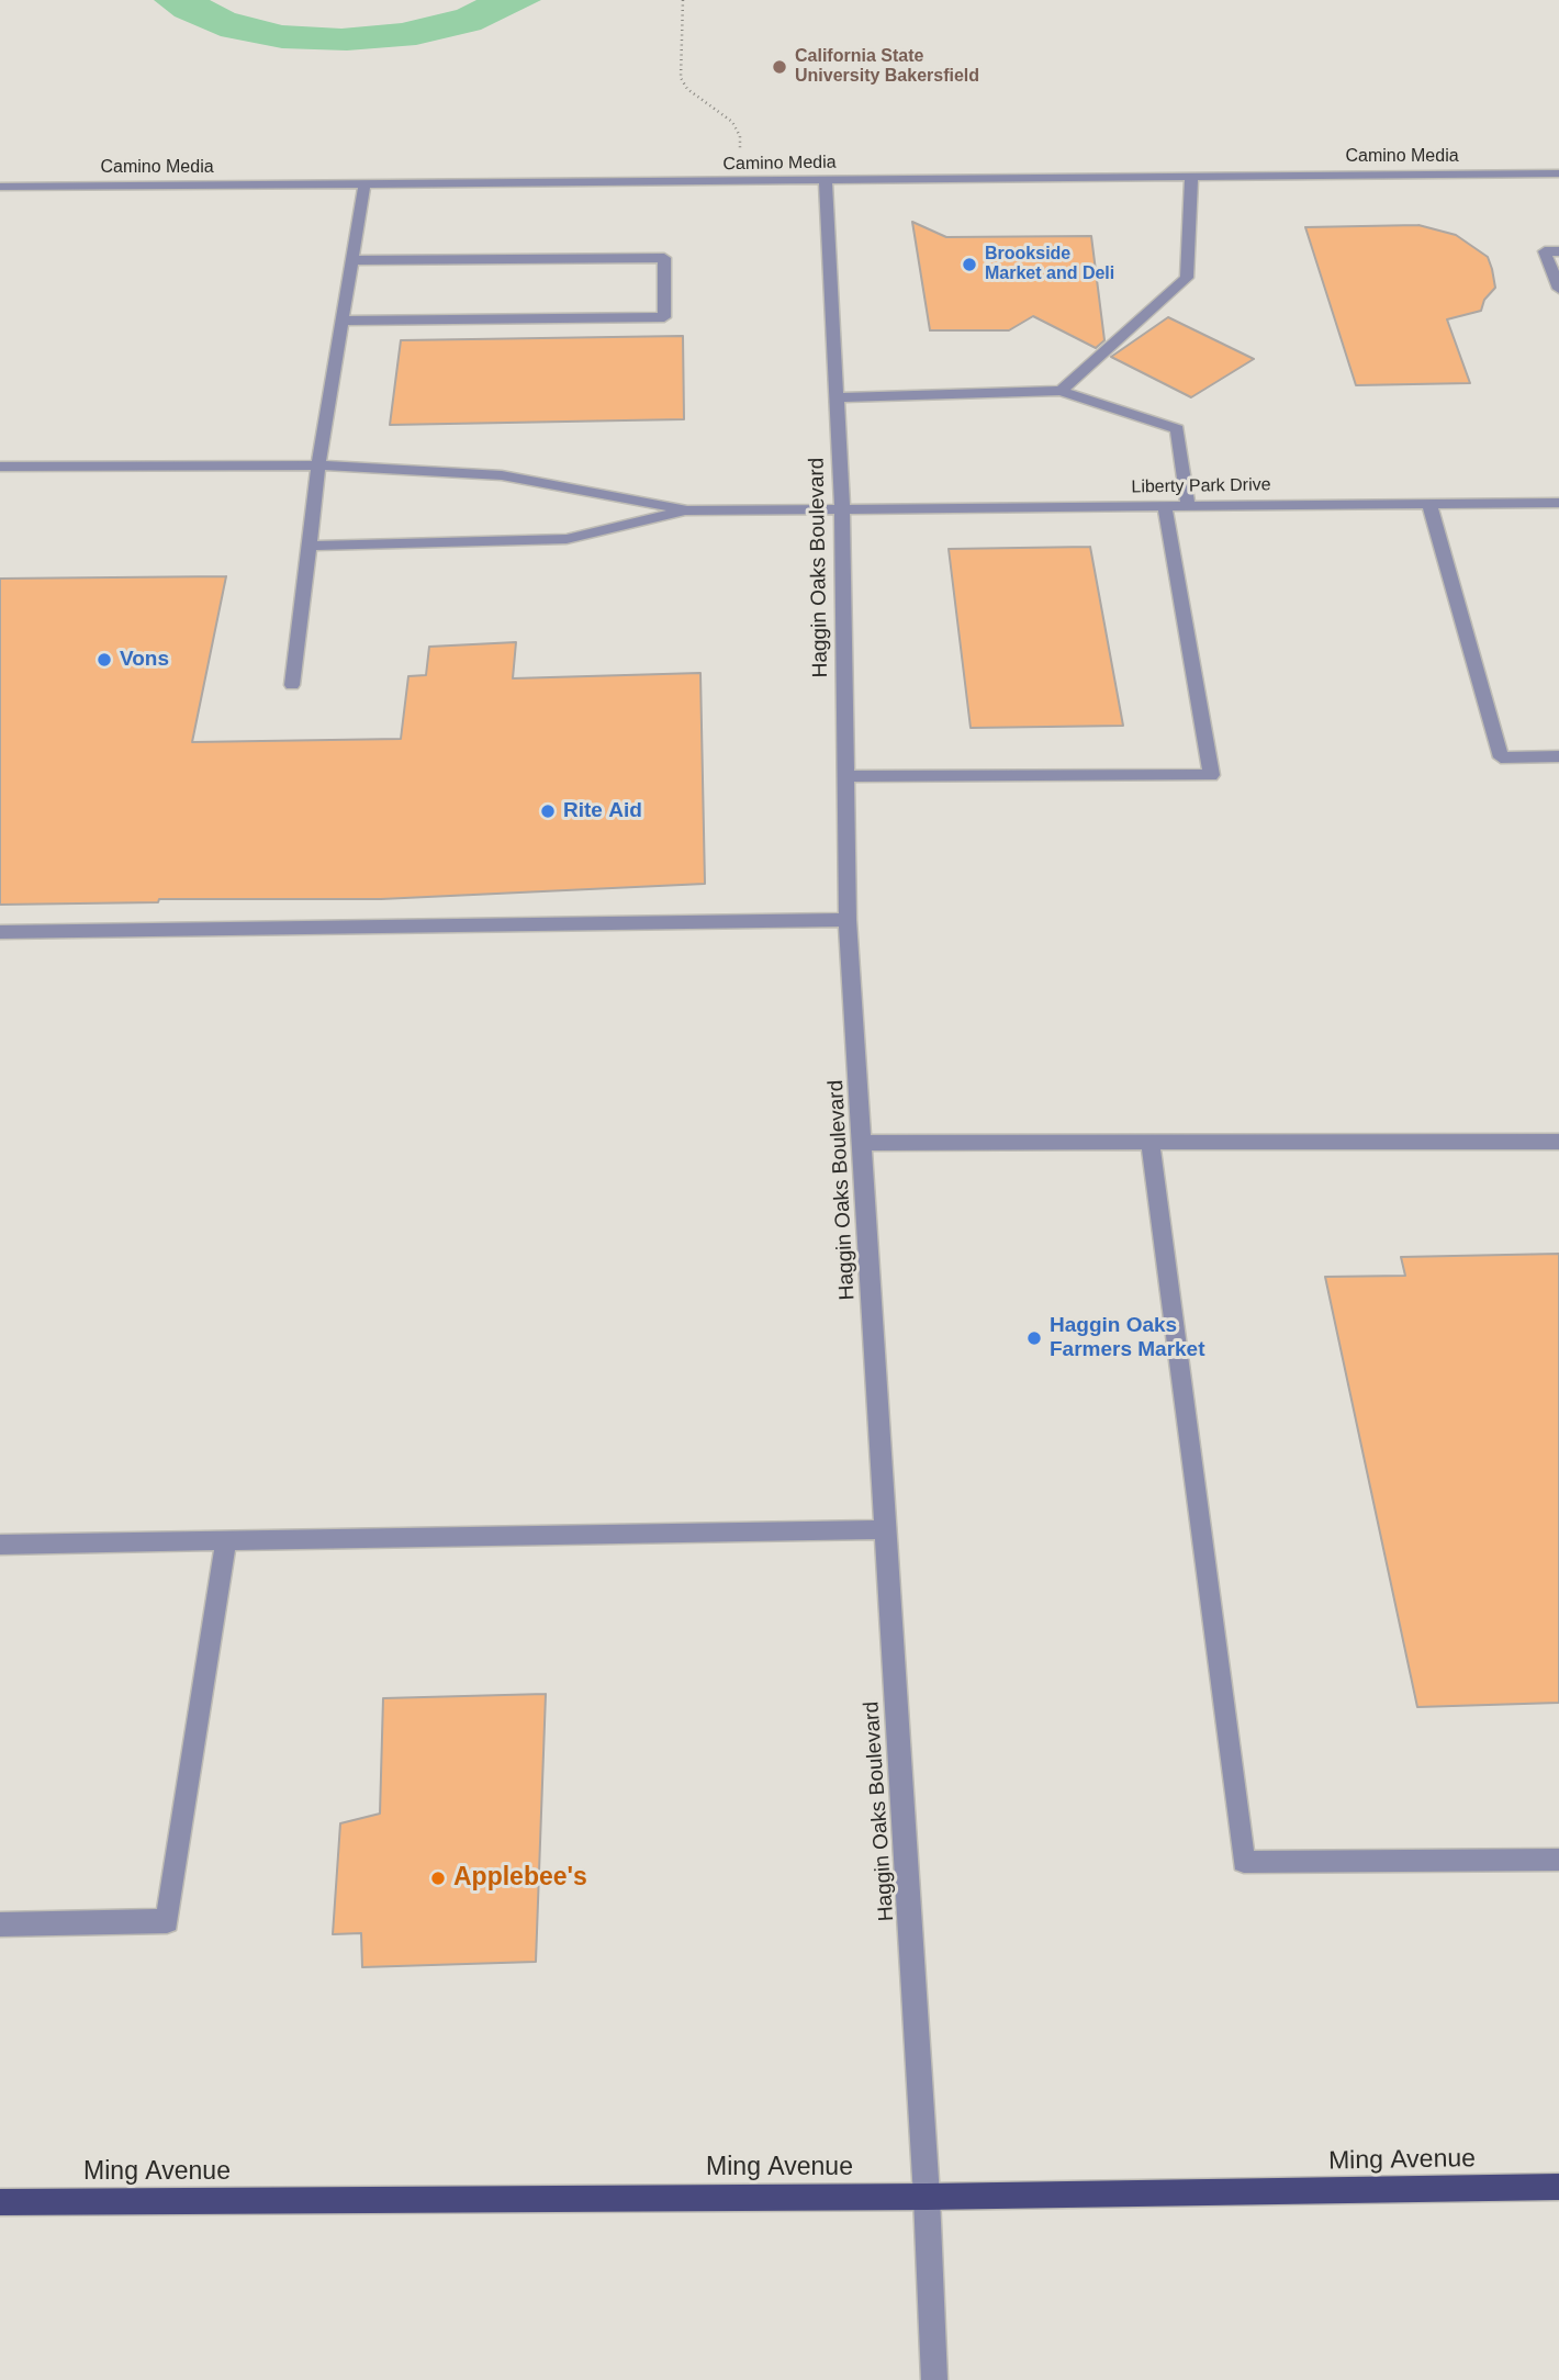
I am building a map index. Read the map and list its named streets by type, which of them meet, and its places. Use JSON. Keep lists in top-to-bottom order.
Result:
{
  "streets": {
    "main road": ["Ming Avenue"],
    "street": ["Camino Media", "Liberty Park Drive", "Haggin Oaks Boulevard"]
  },
  "crossings": [
    ["Camino Media", "Haggin Oaks Boulevard"],
    ["Liberty Park Drive", "Haggin Oaks Boulevard"],
    ["Haggin Oaks Boulevard", "Ming Avenue"]
  ],
  "places": [
    "California State University Bakersfield",
    "Brookside Market and Deli",
    "Vons",
    "Rite Aid",
    "Haggin Oaks Farmers Market",
    "Applebee's"
  ]
}
